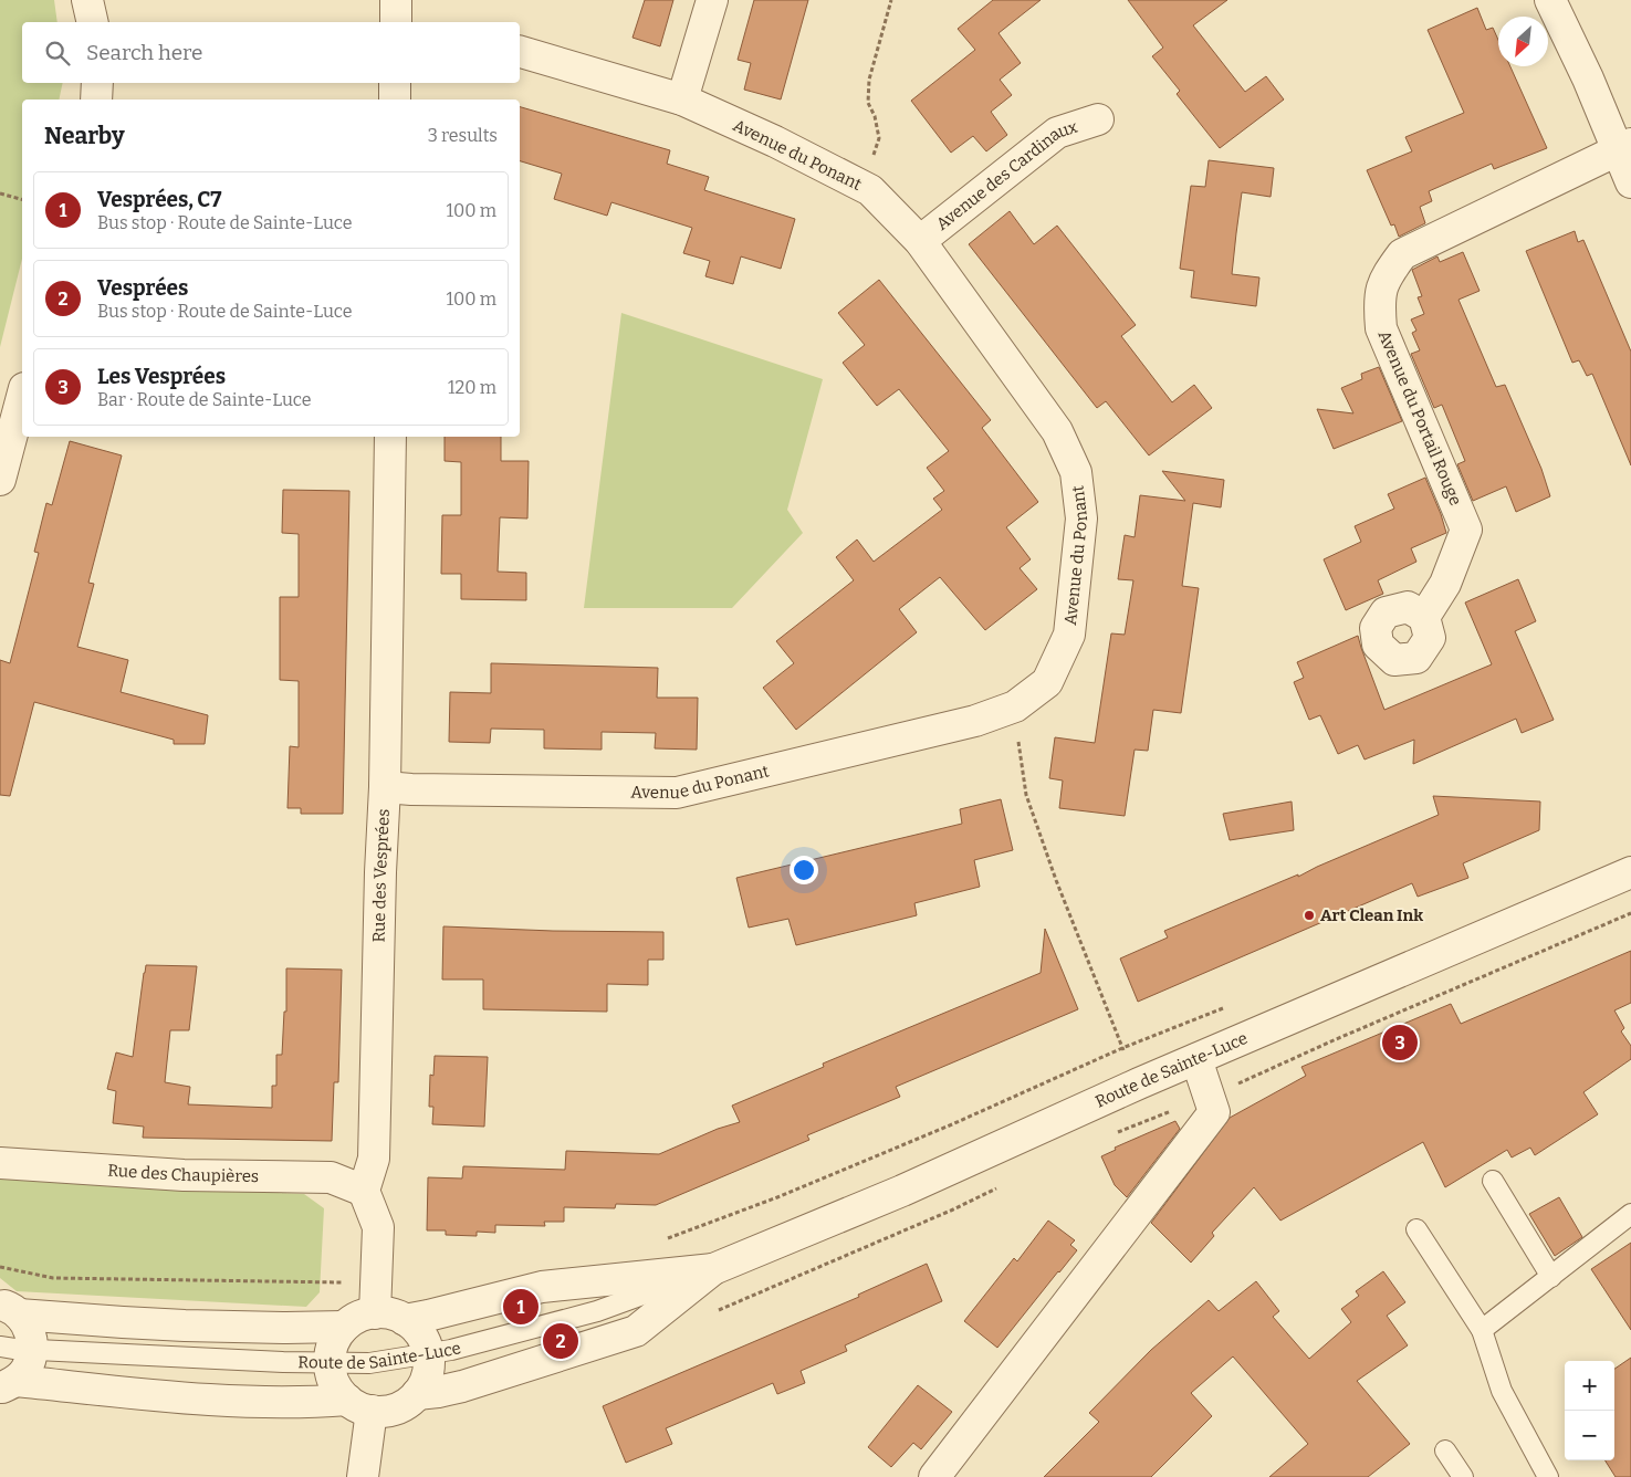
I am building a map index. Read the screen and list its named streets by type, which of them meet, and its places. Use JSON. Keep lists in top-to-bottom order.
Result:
{
  "streets": {
    "street": [
      "Avenue du Ponant",
      "Avenue des Cardinaux",
      "Avenue du Portail Rouge",
      "Rue des Vesprées",
      "Route de Sainte-Luce",
      "Rue des Chaupières"
    ]
  },
  "crossings": [
    ["Avenue du Ponant", "Avenue des Cardinaux"],
    ["Avenue du Ponant", "Rue des Vesprées"],
    ["Rue des Vesprées", "Rue des Chaupières"]
  ],
  "places": ["Art Clean Ink"],
  "north": "bottom left",
  "page": {
    "search": "Search here",
    "heading": ["Nearby", "3 results"],
    "list": [
      {
        "mark": "1",
        "name": "Vesprées, C7",
        "note": "Bus stop · Route de Sainte-Luce",
        "value": "100 m"
      },
      {
        "mark": "2",
        "name": "Vesprées",
        "note": "Bus stop · Route de Sainte-Luce",
        "value": "100 m"
      },
      {
        "mark": "3",
        "name": "Les Vesprées",
        "note": "Bar · Route de Sainte-Luce",
        "value": "120 m"
      }
    ],
    "pins": ["3", "1", "2"],
    "map_buttons": ["+", "−"]
  }
}
